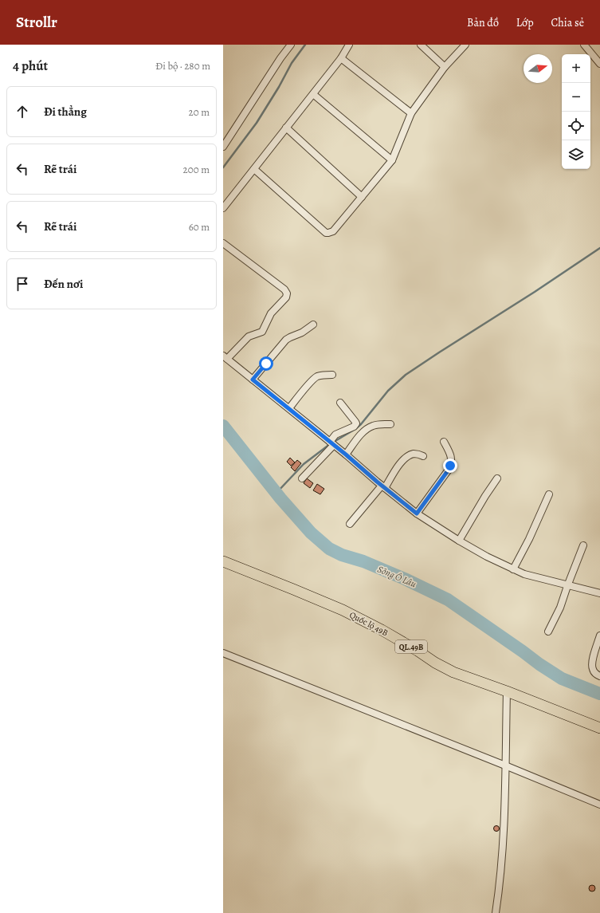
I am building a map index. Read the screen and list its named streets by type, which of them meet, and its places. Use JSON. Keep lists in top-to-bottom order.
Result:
{
  "streets": {
    "main road": ["Quốc lộ 49B", "QL.49B"]
  },
  "water": ["Sông Ô Lâu"],
  "north": "right",
  "page": {
    "header": "Strollr",
    "nav": ["Bản đồ", "Lớp", "Chia sẻ"],
    "heading": ["4 phút", "Đi bộ · 280 m"],
    "map_buttons": ["+", "−"],
    "list": [
      ["Đi thẳng", "20 m"],
      ["Rẽ trái", "200 m"],
      ["Rẽ trái", "60 m"],
      "Đến nơi"
    ]
  }
}
